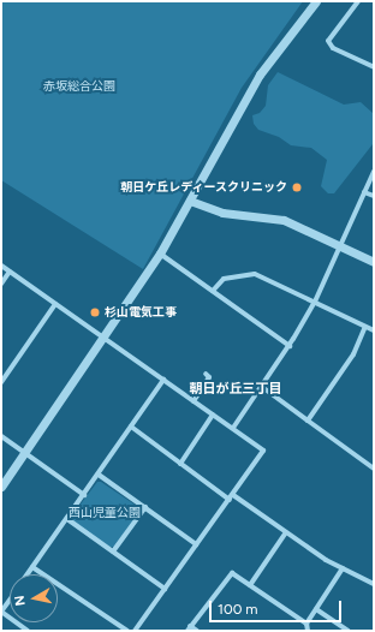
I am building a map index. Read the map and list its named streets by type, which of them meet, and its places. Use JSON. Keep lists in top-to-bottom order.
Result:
{
  "districts": ["朝日が丘三丁目"],
  "parks": ["赤坂総合公園", "西山児童公園"],
  "places": ["朝日ケ丘レディースクリニック", "杉山電気工事"],
  "scale_bar": "100 m",
  "north": "left"
}
